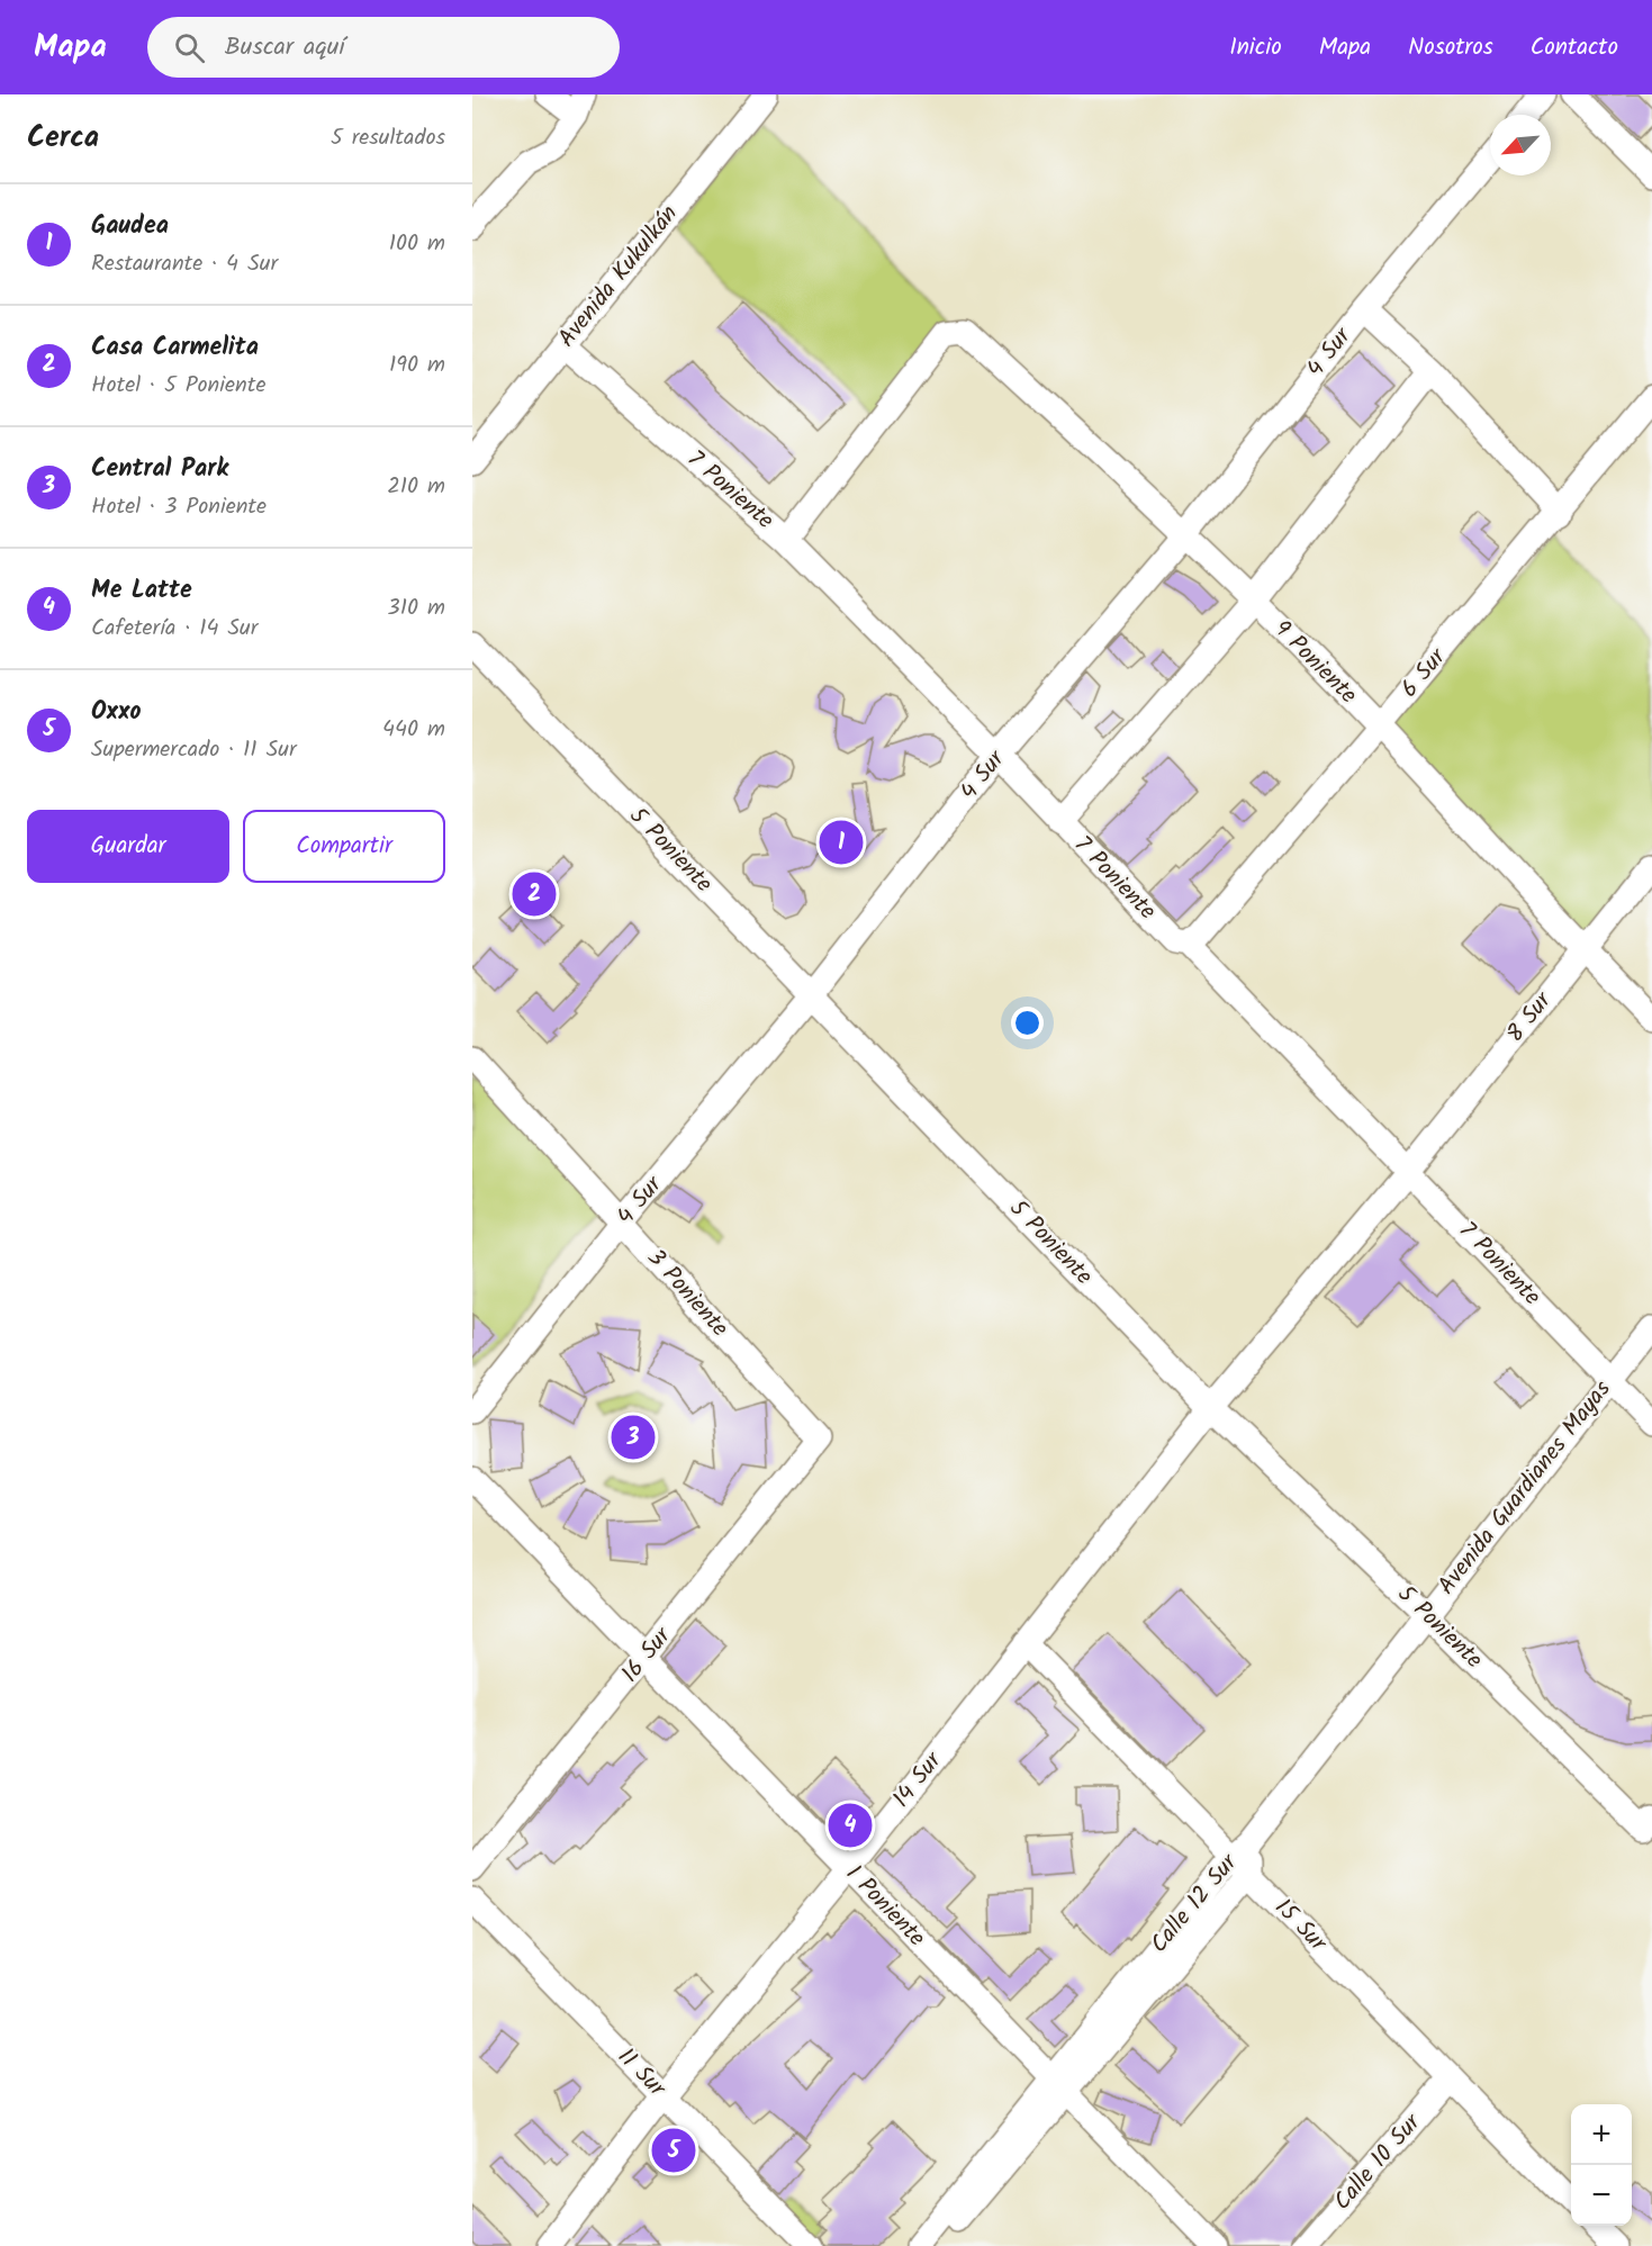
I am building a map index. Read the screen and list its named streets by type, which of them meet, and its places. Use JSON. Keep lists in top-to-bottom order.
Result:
{
  "streets": {
    "street": [
      "Avenida Kukulkán",
      "4 Sur",
      "7 Poniente",
      "9 Poniente",
      "6 Sur",
      "5 Poniente",
      "8 Sur",
      "3 Poniente",
      "Avenida Guardianes Mayas",
      "16 Sur",
      "14 Sur",
      "Calle 12 Sur",
      "1 Poniente",
      "15 Sur",
      "11 Sur",
      "Calle 10 Sur"
    ]
  },
  "crossings": [
    ["Avenida Kukulkán", "7 Poniente"],
    ["4 Sur", "7 Poniente"],
    ["4 Sur", "9 Poniente"],
    ["4 Sur", "5 Poniente"],
    ["4 Sur", "3 Poniente"],
    ["7 Poniente", "9 Poniente"],
    ["7 Poniente", "6 Sur"],
    ["7 Poniente", "8 Sur"],
    ["7 Poniente", "Avenida Guardianes Mayas"],
    ["9 Poniente", "6 Sur"],
    ["9 Poniente", "8 Sur"],
    ["5 Poniente", "8 Sur"],
    ["5 Poniente", "Avenida Guardianes Mayas"],
    ["5 Poniente", "14 Sur"],
    ["8 Sur", "14 Sur"],
    ["3 Poniente", "16 Sur"],
    ["Avenida Guardianes Mayas", "Calle 12 Sur"],
    ["Avenida Guardianes Mayas", "15 Sur"],
    ["16 Sur", "1 Poniente"],
    ["14 Sur", "1 Poniente"],
    ["14 Sur", "15 Sur"],
    ["14 Sur", "11 Sur"],
    ["Calle 12 Sur", "1 Poniente"],
    ["Calle 12 Sur", "15 Sur"],
    ["15 Sur", "Calle 10 Sur"]
  ],
  "north": "bottom left",
  "page": {
    "header": "Mapa",
    "search": "Buscar aquí",
    "nav": [
      "Inicio",
      "Mapa",
      "Nosotros",
      "Contacto"
    ],
    "heading": ["Cerca", "5 resultados"],
    "list": [
      {
        "mark": "1",
        "name": "Gaudea",
        "note": "Restaurante · 4 Sur",
        "value": "100 m"
      },
      {
        "mark": "2",
        "name": "Casa Carmelita",
        "note": "Hotel · 5 Poniente",
        "value": "190 m"
      },
      {
        "mark": "3",
        "name": "Central Park",
        "note": "Hotel · 3 Poniente",
        "value": "210 m"
      },
      {
        "mark": "4",
        "name": "Me Latte",
        "note": "Cafetería · 14 Sur",
        "value": "310 m"
      },
      {
        "mark": "5",
        "name": "Oxxo",
        "note": "Supermercado · 11 Sur",
        "value": "440 m"
      }
    ],
    "buttons": ["Guardar", "Compartir"],
    "pins": [
      "1",
      "2",
      "3",
      "4",
      "5"
    ],
    "map_buttons": ["+", "−"]
  }
}
